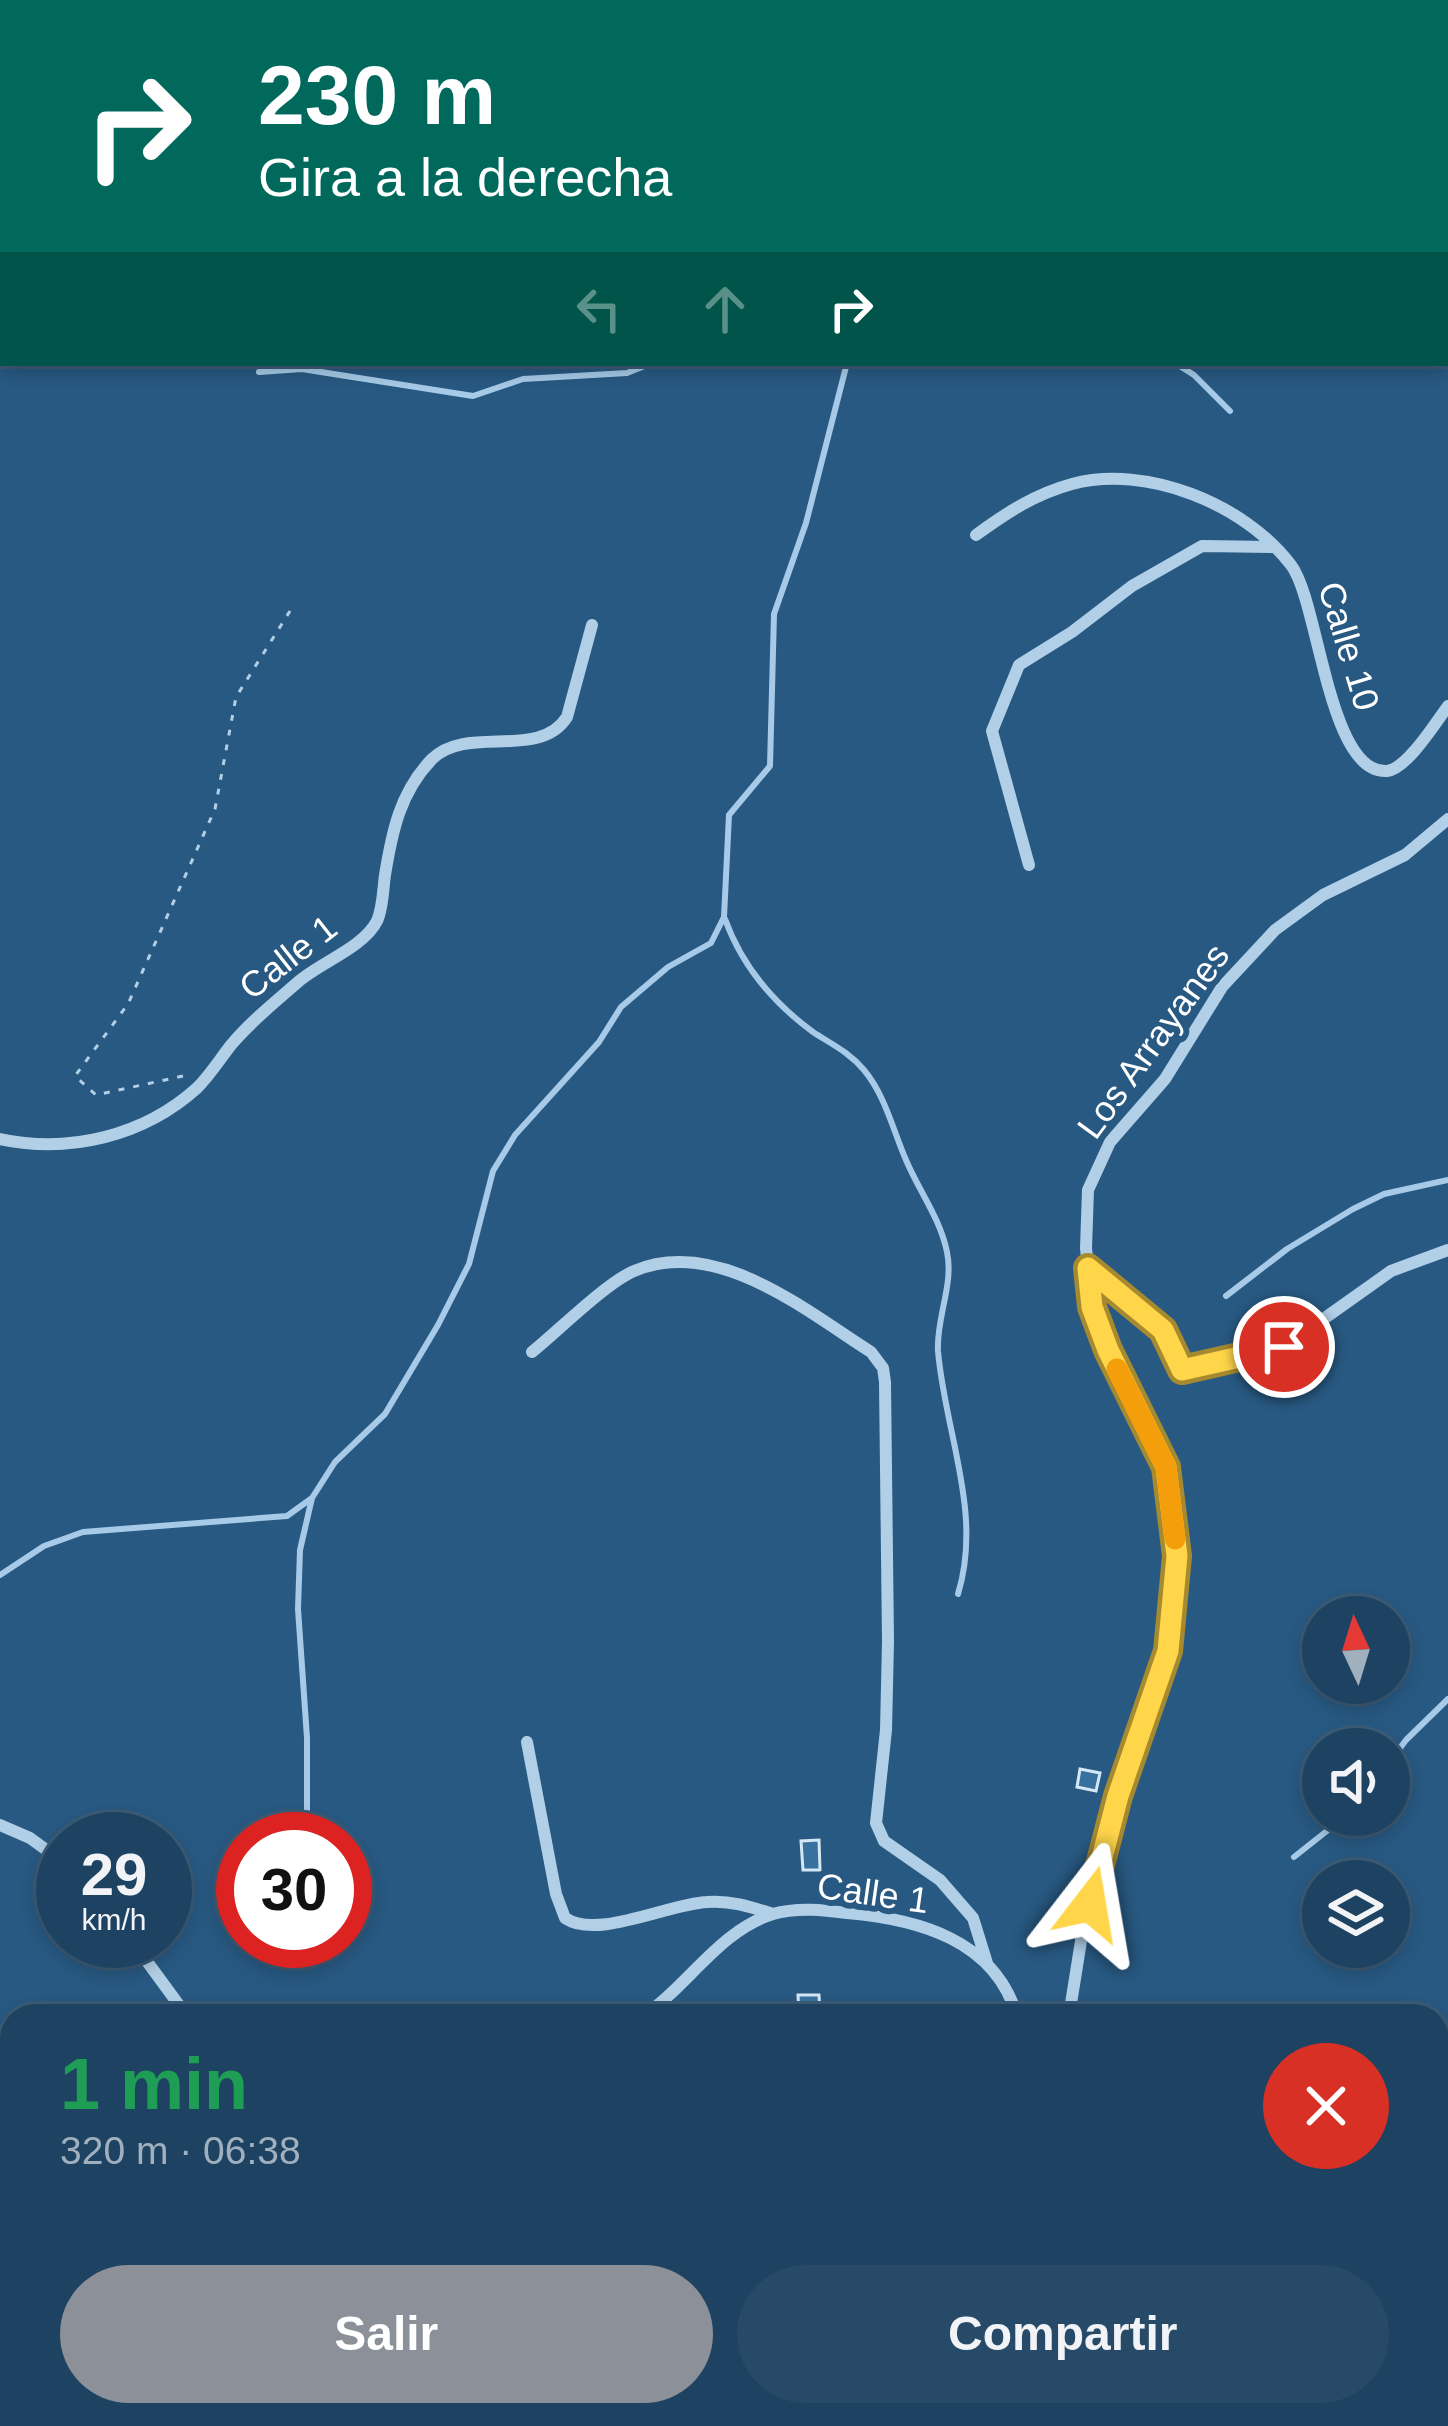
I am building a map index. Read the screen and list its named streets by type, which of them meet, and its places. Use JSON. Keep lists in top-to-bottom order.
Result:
{
  "streets": {
    "street": ["Calle 10", "Calle 1", "Los Arrayanes"]
  },
  "north": "top",
  "page": {
    "turn": ["230 m", "Gira a la derecha"],
    "speed": "29 km/h",
    "limit": "30",
    "heading": ["1 min", "320 m · 06:38"],
    "buttons": ["Salir", "Compartir"]
  }
}
